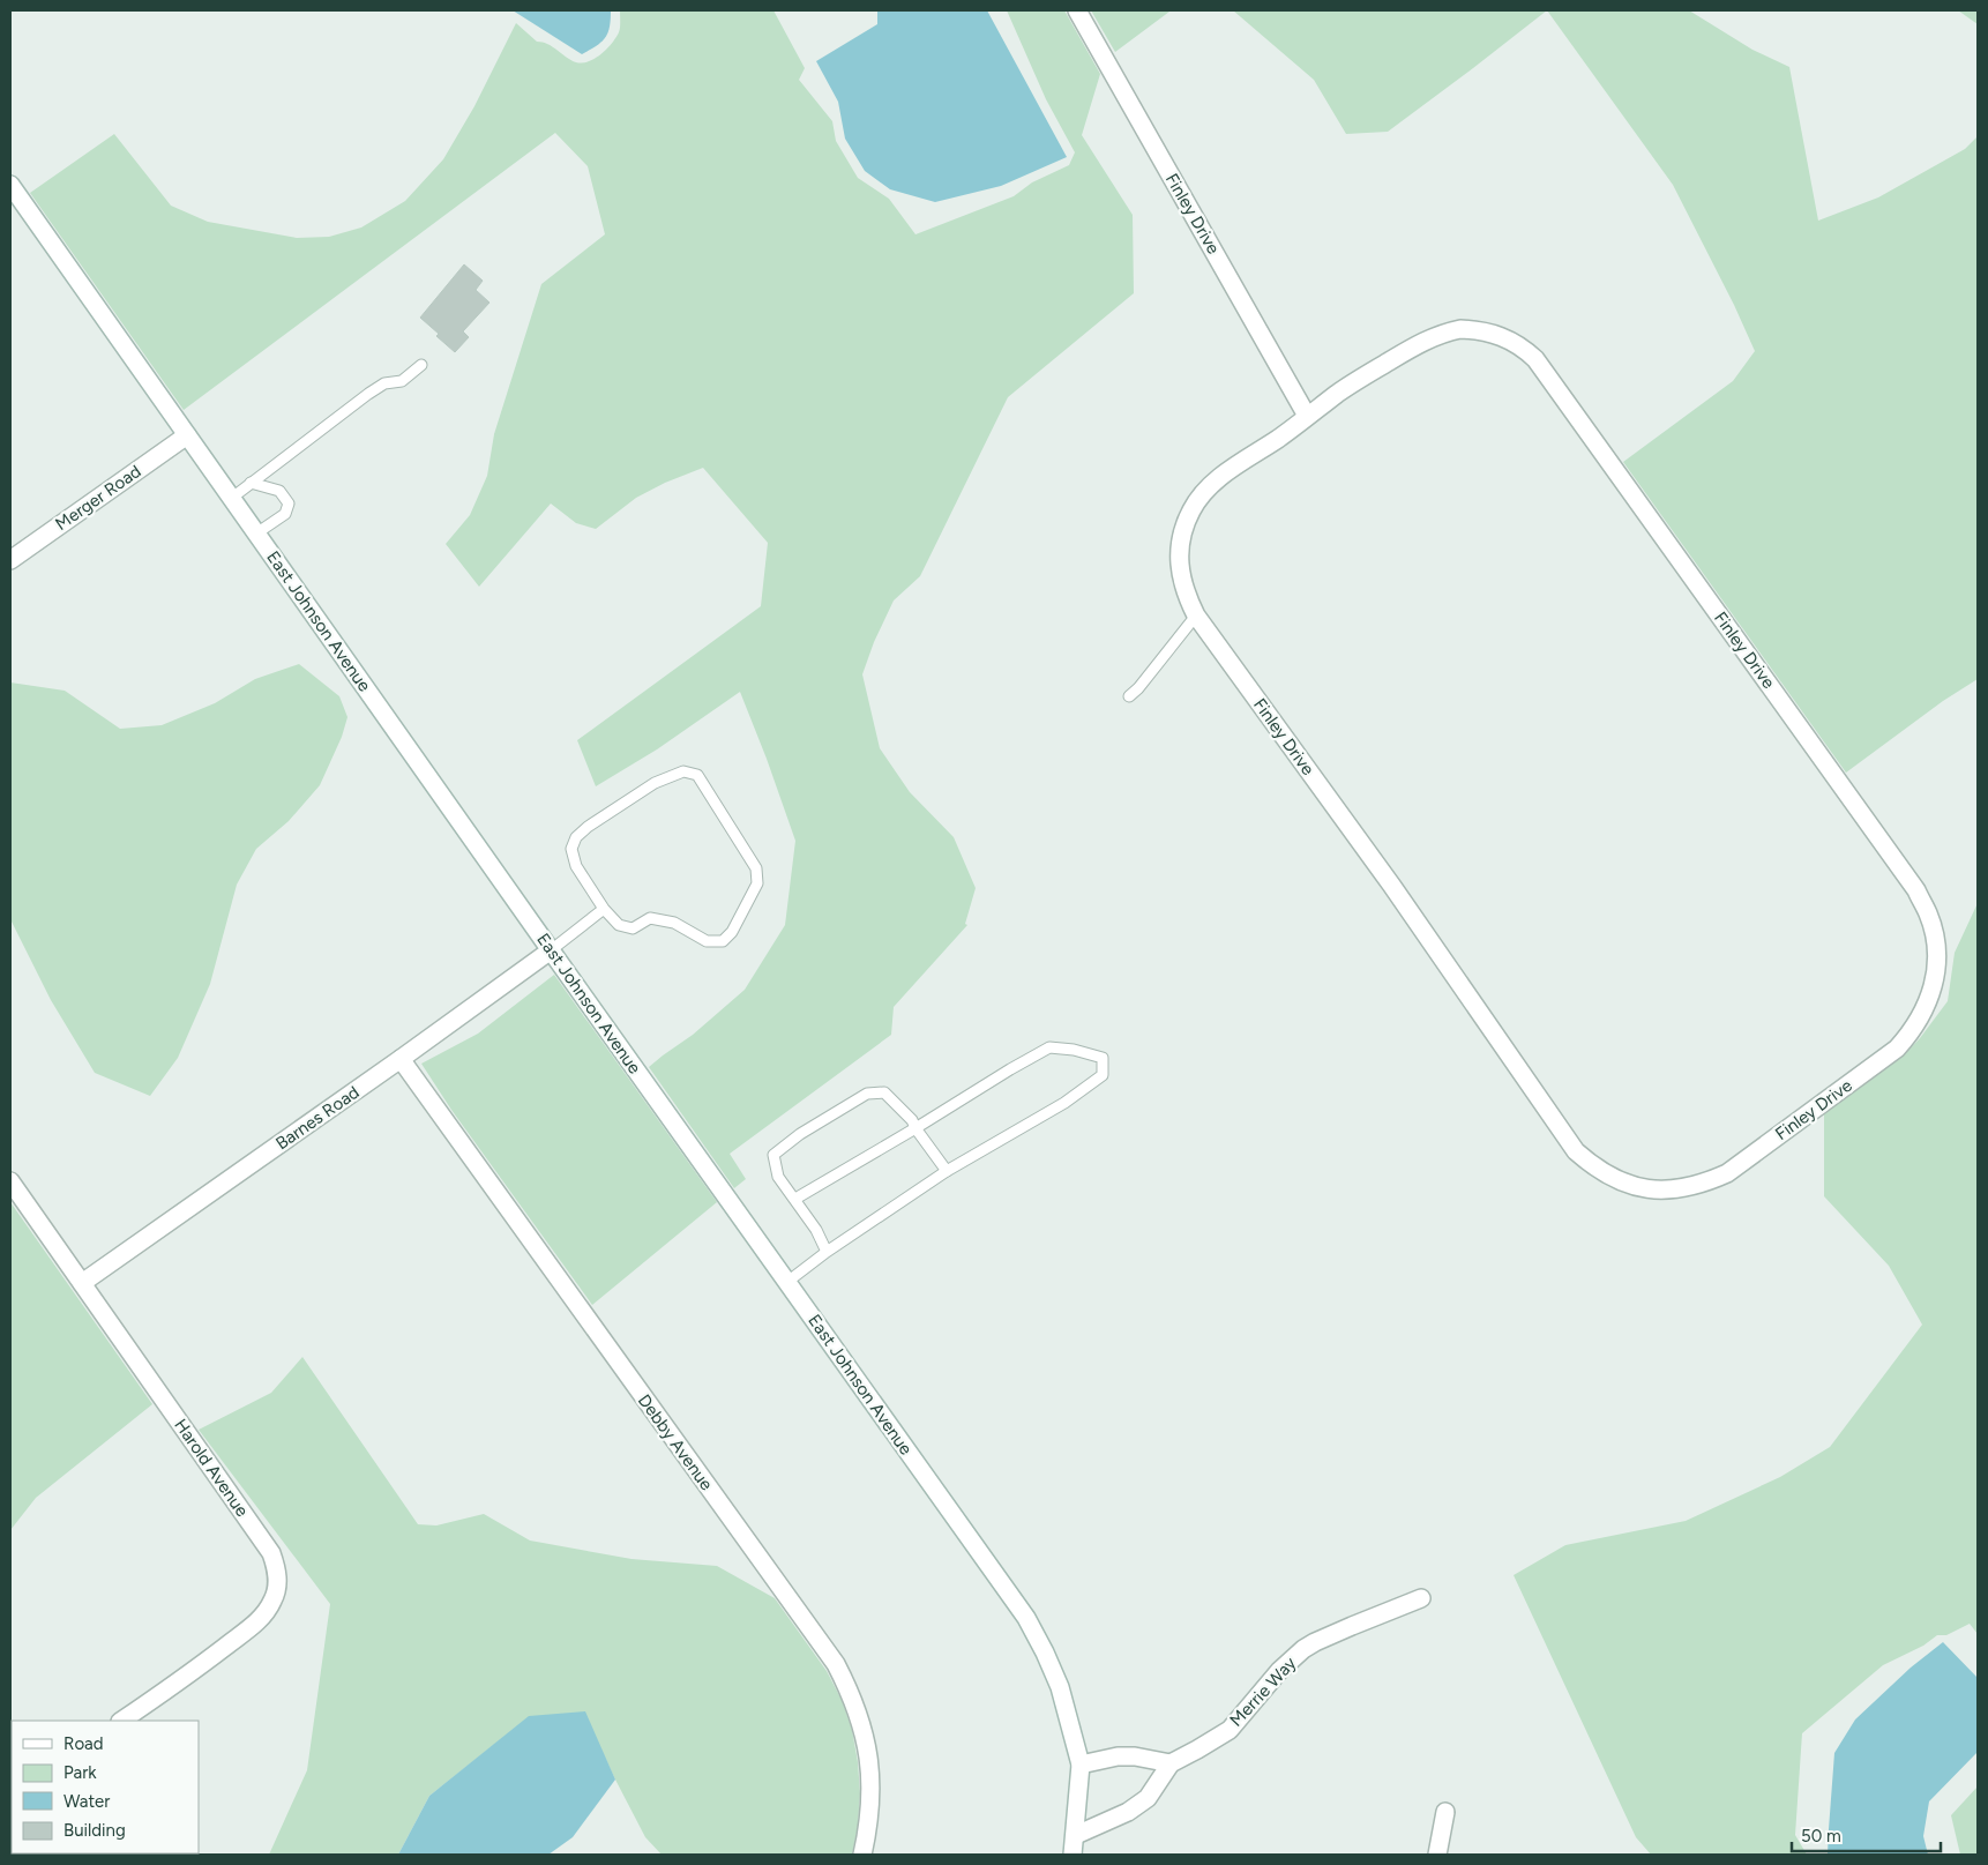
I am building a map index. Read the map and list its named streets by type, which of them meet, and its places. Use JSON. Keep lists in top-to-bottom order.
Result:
{
  "streets": {
    "street": [
      "Finley Drive",
      "Merger Road",
      "East Johnson Avenue",
      "Barnes Road",
      "Debby Avenue",
      "Harold Avenue",
      "Merrie Way"
    ]
  },
  "crossings": [
    ["Merger Road", "East Johnson Avenue"],
    ["East Johnson Avenue", "Barnes Road"],
    ["East Johnson Avenue", "Merrie Way"],
    ["Barnes Road", "Debby Avenue"],
    ["Barnes Road", "Harold Avenue"]
  ],
  "legend": [
    "Road",
    "Park",
    "Water",
    "Building"
  ],
  "scale_bar": "50 m"
}
